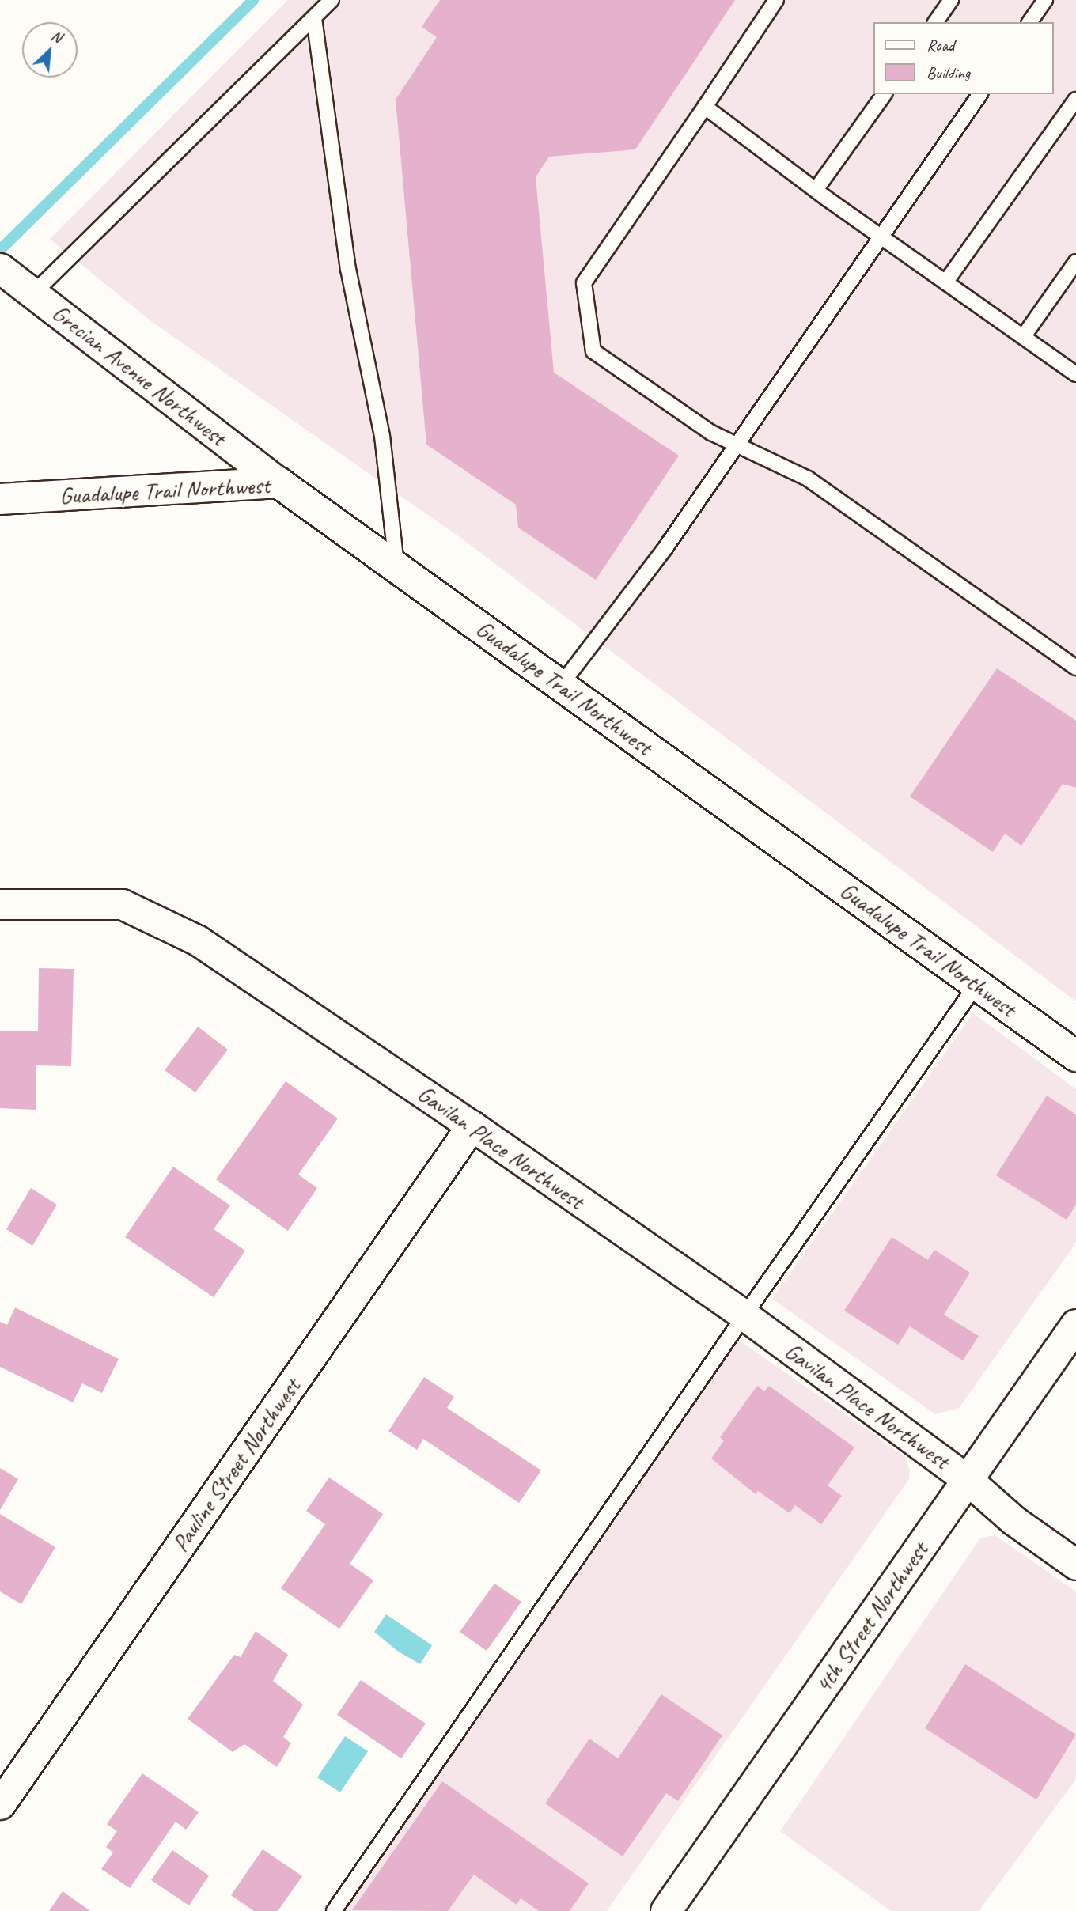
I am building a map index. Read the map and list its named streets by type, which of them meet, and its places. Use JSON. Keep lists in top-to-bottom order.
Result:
{
  "streets": {
    "street": [
      "Grecian Avenue Northwest",
      "Guadalupe Trail Northwest",
      "Gavilan Place Northwest",
      "Pauline Street Northwest",
      "4th Street Northwest"
    ]
  },
  "crossings": [
    ["Grecian Avenue Northwest", "Guadalupe Trail Northwest"],
    ["Gavilan Place Northwest", "Pauline Street Northwest"],
    ["Gavilan Place Northwest", "4th Street Northwest"]
  ],
  "legend": ["Road", "Building"],
  "north": "top right"
}
